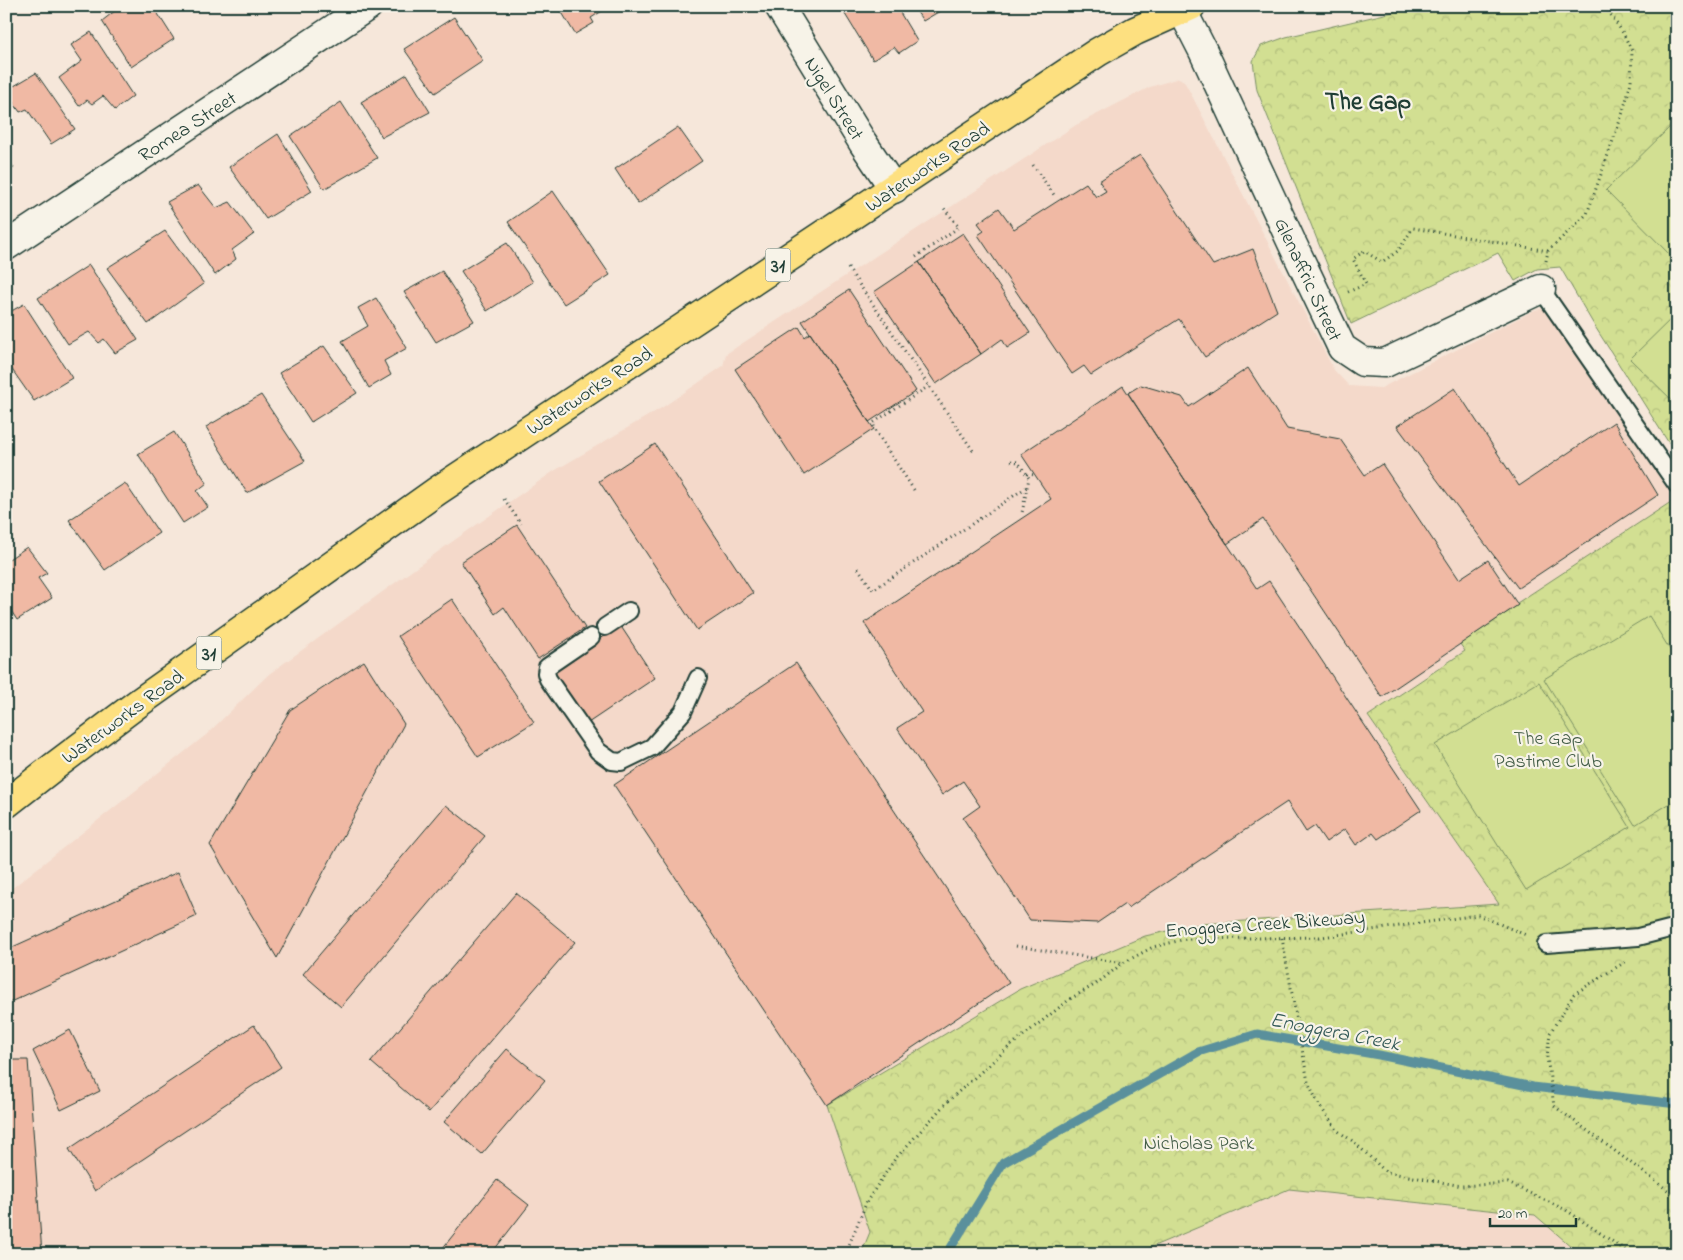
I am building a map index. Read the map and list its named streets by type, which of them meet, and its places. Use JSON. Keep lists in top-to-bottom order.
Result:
{
  "streets": {
    "main road": ["Waterworks Road", "31"],
    "street": ["Nigel Street", "Romea Street", "Glenaffric Street"],
    "path": ["Enoggera Creek Bikeway"]
  },
  "crossings": [
    ["Nigel Street", "Waterworks Road"],
    ["Waterworks Road", "Glenaffric Street"]
  ],
  "districts": ["The Gap"],
  "water": ["Enoggera Creek"],
  "parks": ["The Gap Pastime Club", "Nicholas Park"],
  "scale_bar": "20 m"
}
